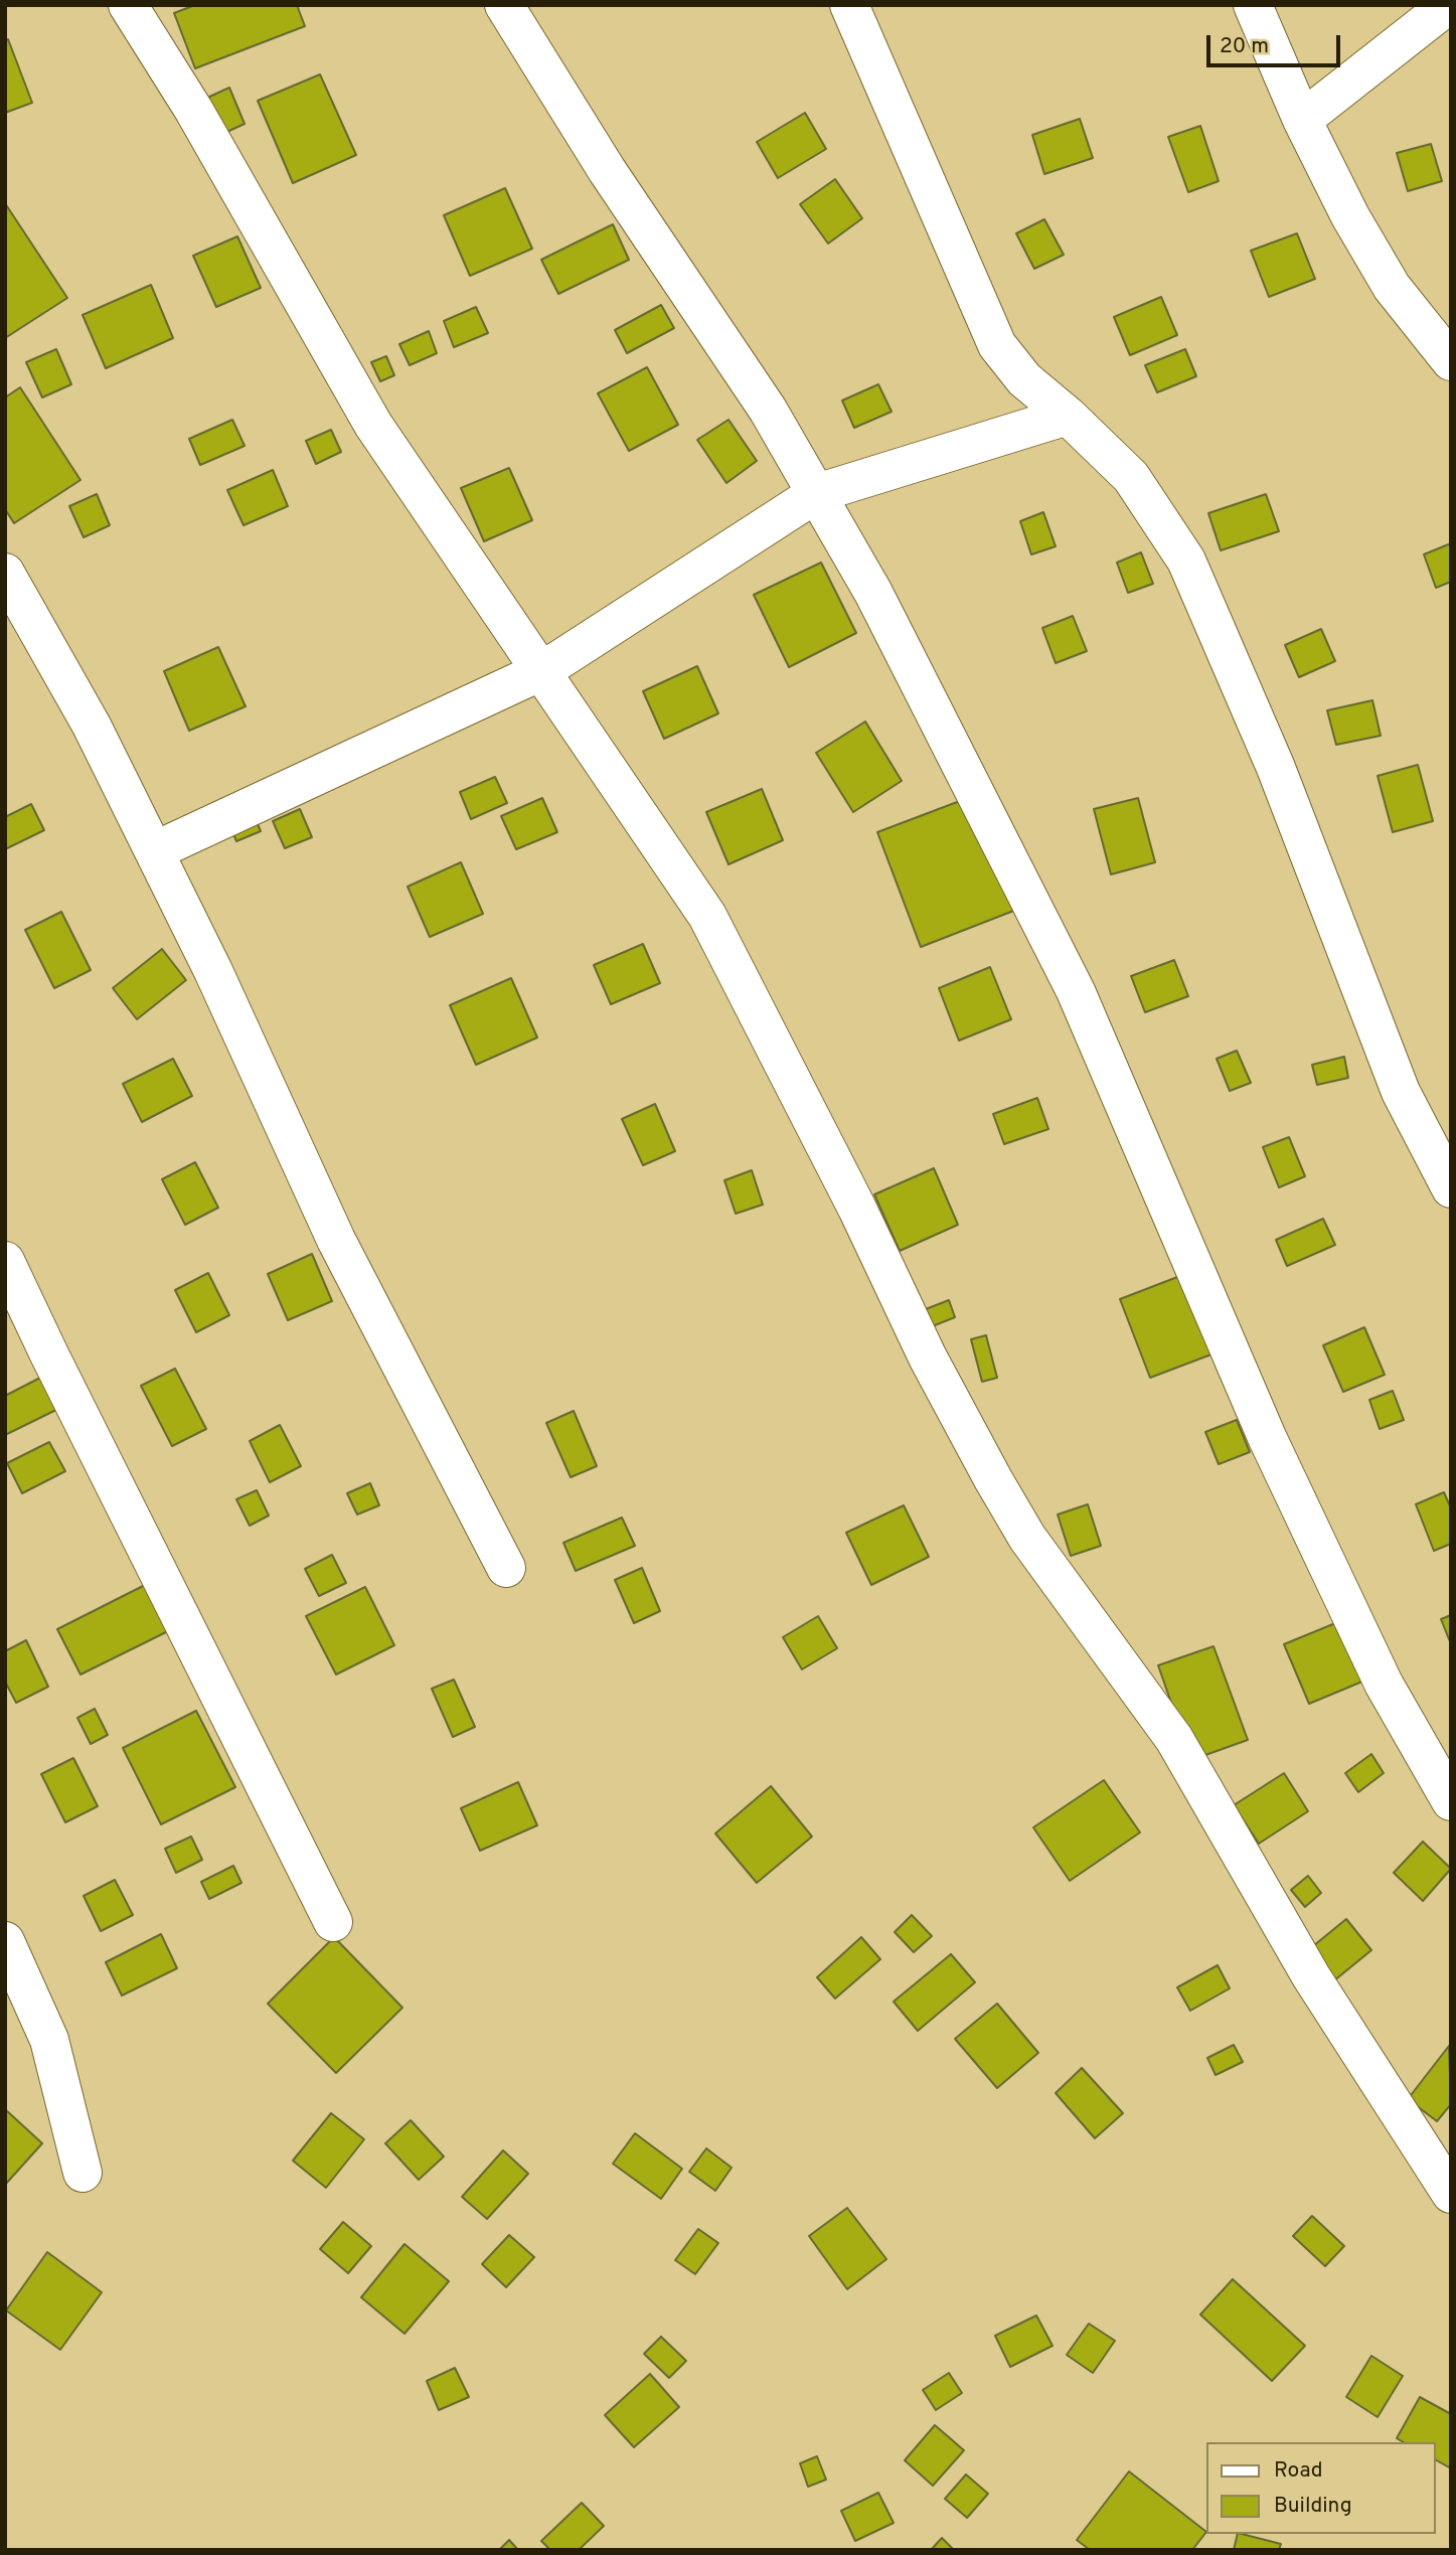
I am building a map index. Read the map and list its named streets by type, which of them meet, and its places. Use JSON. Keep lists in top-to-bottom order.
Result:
{
  "legend": ["Road", "Building"],
  "scale_bar": "20 m"
}
